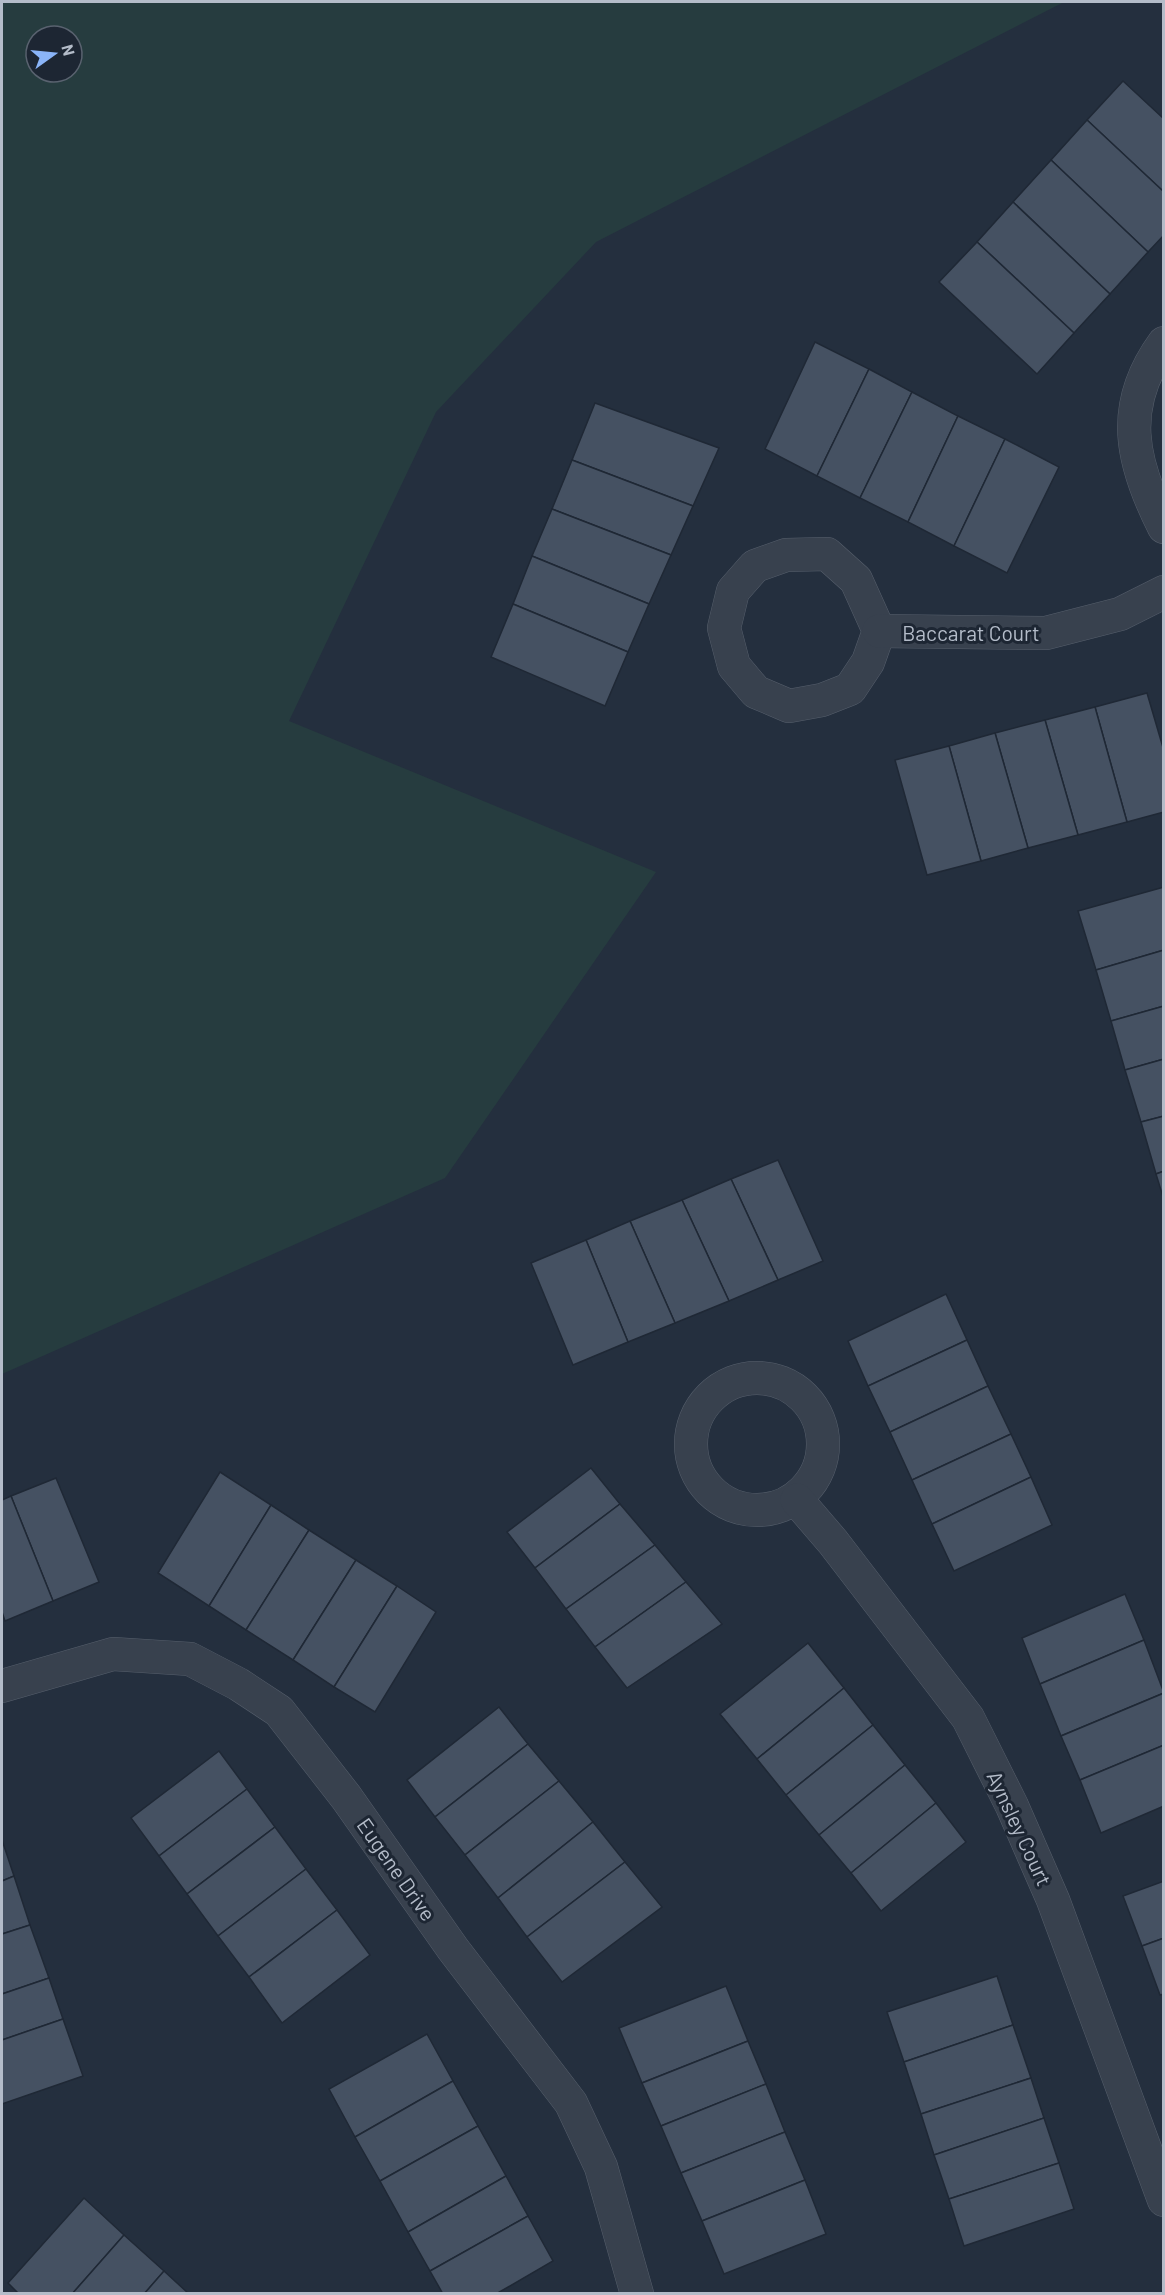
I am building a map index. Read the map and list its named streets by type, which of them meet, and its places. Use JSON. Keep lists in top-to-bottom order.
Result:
{
  "streets": {
    "street": ["Baccarat Court", "Aynsley Court", "Eugene Drive"]
  },
  "north": "right"
}
